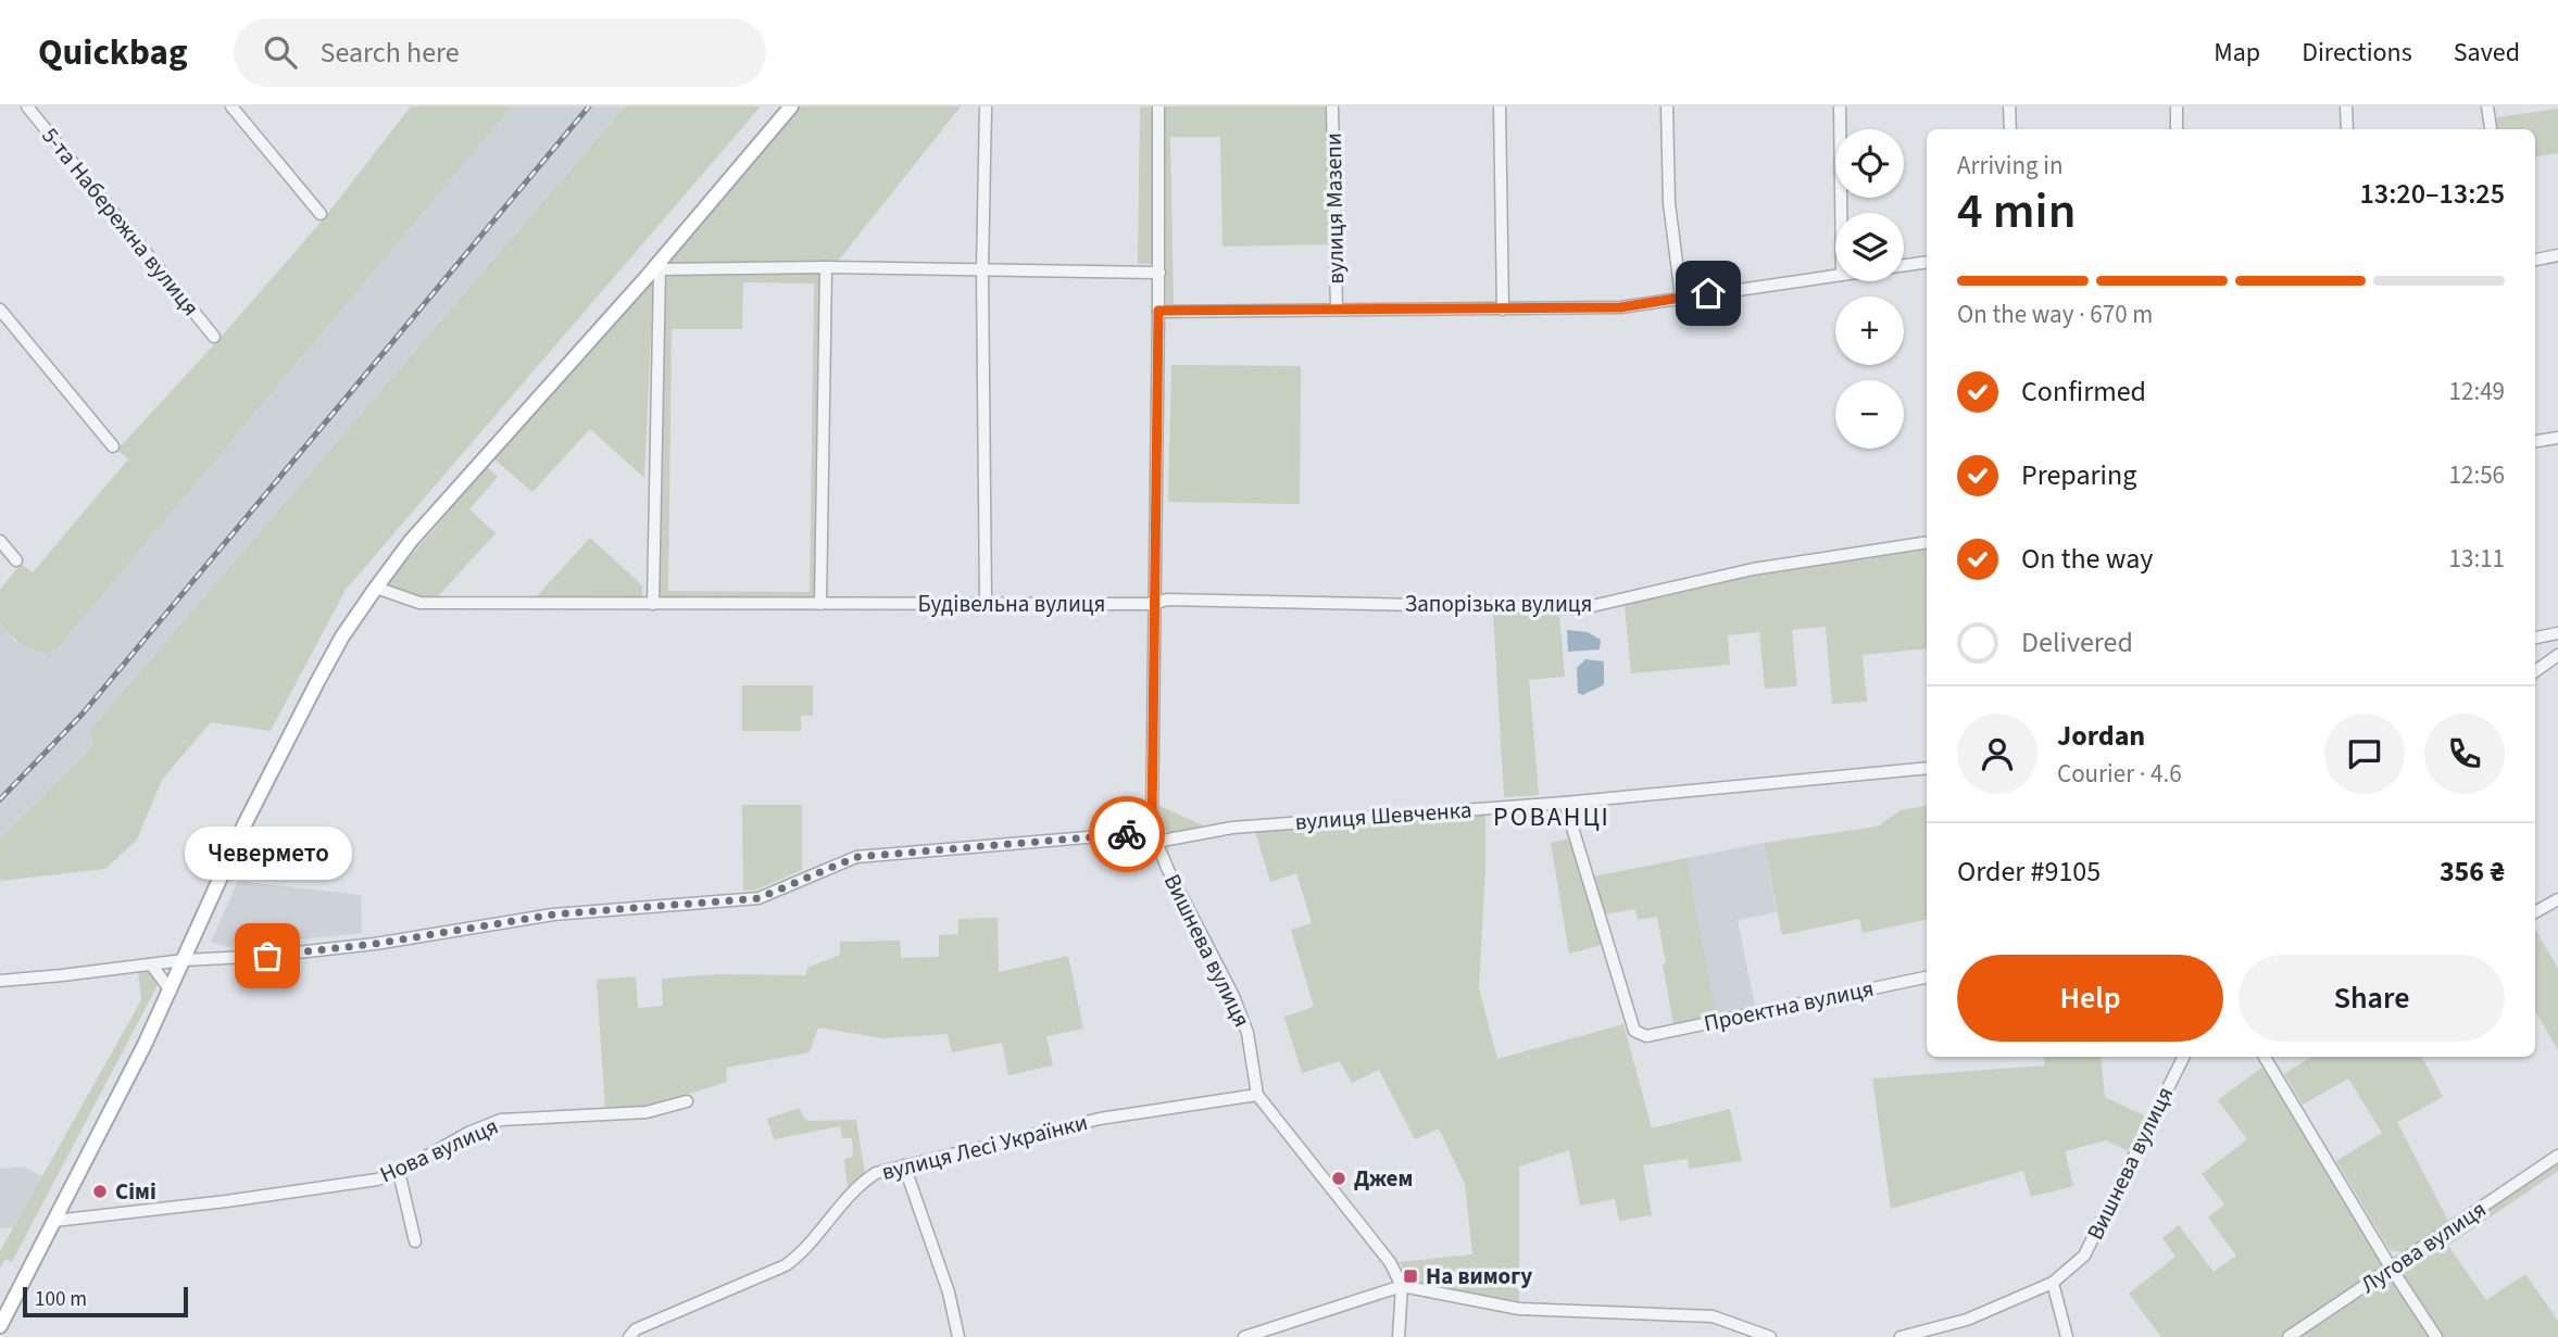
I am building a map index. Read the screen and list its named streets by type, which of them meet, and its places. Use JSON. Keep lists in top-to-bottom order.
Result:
{
  "streets": {
    "street": [
      "вулиця Мазепи",
      "5-та Набережна вулиця",
      "Будівельна вулиця",
      "Запорізька вулиця",
      "вулиця Шевченка",
      "Вишнева вулиця",
      "Проектна вулиця",
      "вулиця Лесі Українки",
      "Нова вулиця",
      "Лугова вулиця"
    ]
  },
  "crossings": [
    ["Будівельна вулиця", "Запорізька вулиця"],
    ["Будівельна вулиця", "Вишнева вулиця"],
    ["Запорізька вулиця", "Вишнева вулиця"],
    ["вулиця Шевченка", "Вишнева вулиця"],
    ["вулиця Шевченка", "Проектна вулиця"],
    ["Вишнева вулиця", "вулиця Лесі Українки"]
  ],
  "districts": ["РОВАНЦІ"],
  "places": {
    "other": ["Чевермето", "Джем", "Сімі"],
    "transit": ["На вимогу"]
  },
  "scale_bar": "100 m",
  "page": {
    "header": "Quickbag",
    "search": "Search here",
    "nav": ["Map", "Directions", "Saved"],
    "map_buttons": ["+", "−"],
    "heading": ["4 min", "Arriving in", "13:20–13:25"],
    "panel": [
      "Jordan",
      "Courier · 4.6",
      "Order #9105",
      "356 ₴"
    ],
    "bar": "On the way · 670 m",
    "list": [
      ["Confirmed", "12:49"],
      ["Preparing", "12:56"],
      ["On the way", "13:11"],
      "Delivered"
    ],
    "bubble": "Чевермето",
    "buttons": ["Help", "Share"],
    "scale": "100 m"
  }
}
